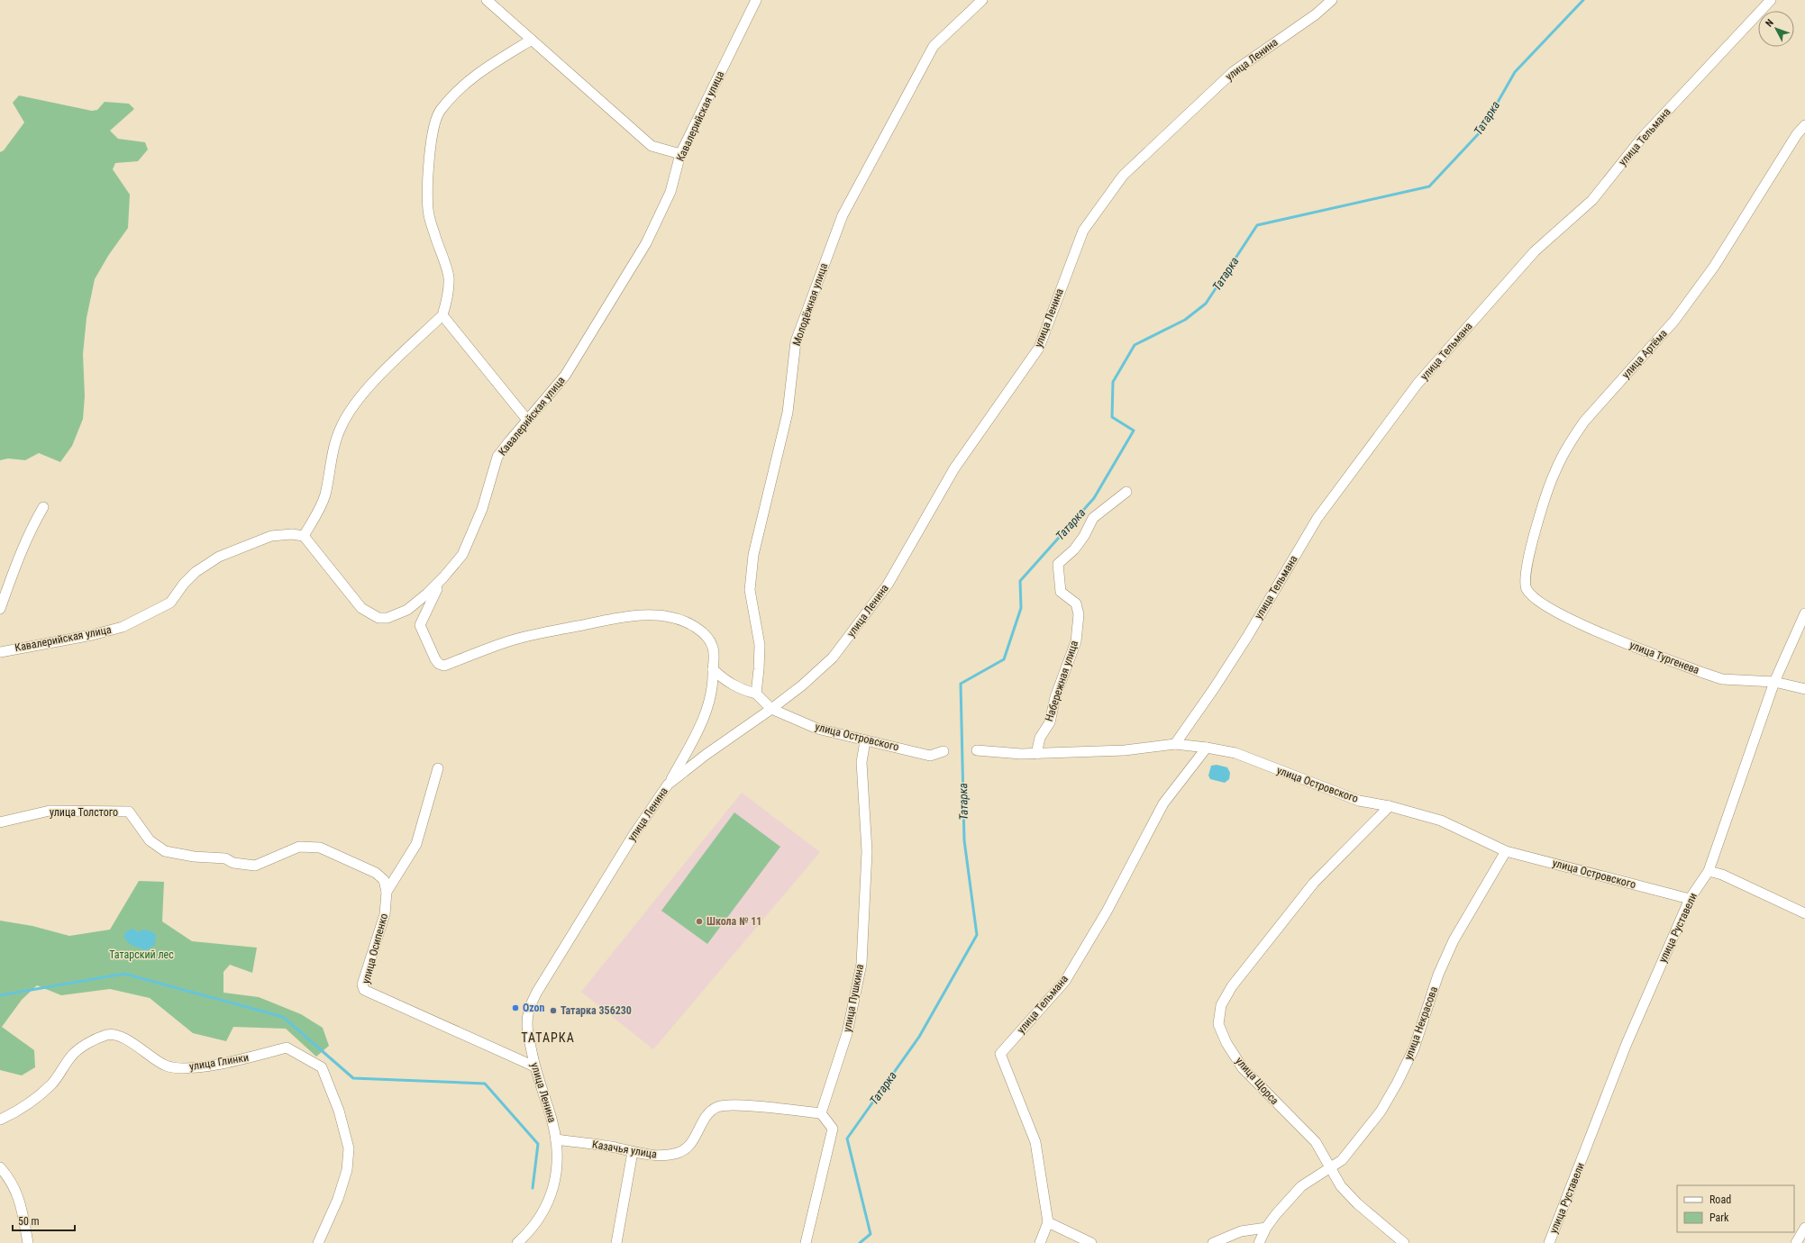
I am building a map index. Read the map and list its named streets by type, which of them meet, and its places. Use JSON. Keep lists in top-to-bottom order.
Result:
{
  "streets": {
    "street": [
      "улица Ленина",
      "Кавалерийская улица",
      "улица Тельмана",
      "Молодёжная улица",
      "улица Артёма",
      "улица Тургенева",
      "Набережная улица",
      "улица Островского",
      "улица Толстого",
      "улица Руставели",
      "улица Осипенко",
      "улица Пушкина",
      "улица Некрасова",
      "улица Глинки",
      "улица Щорса",
      "Казачья улица"
    ]
  },
  "crossings": [
    ["улица Ленина", "улица Островского"],
    ["улица Ленина", "улица Осипенко"],
    ["улица Ленина", "Казачья улица"],
    ["улица Тельмана", "улица Островского"],
    ["улица Артёма", "улица Тургенева"],
    ["улица Тургенева", "улица Руставели"],
    ["Набережная улица", "улица Островского"],
    ["улица Островского", "улица Руставели"],
    ["улица Островского", "улица Пушкина"],
    ["улица Островского", "улица Некрасова"],
    ["улица Островского", "улица Щорса"],
    ["улица Толстого", "улица Осипенко"],
    ["улица Пушкина", "Казачья улица"],
    ["улица Некрасова", "улица Щорса"]
  ],
  "districts": ["ТАТАРКА"],
  "water": ["Татарка"],
  "parks": ["Татарский лес"],
  "places": ["Школа № 11", "Ozon", "Татарка 356230"],
  "legend": ["Road", "Park"],
  "scale_bar": "50 m",
  "north": "top left"
}
